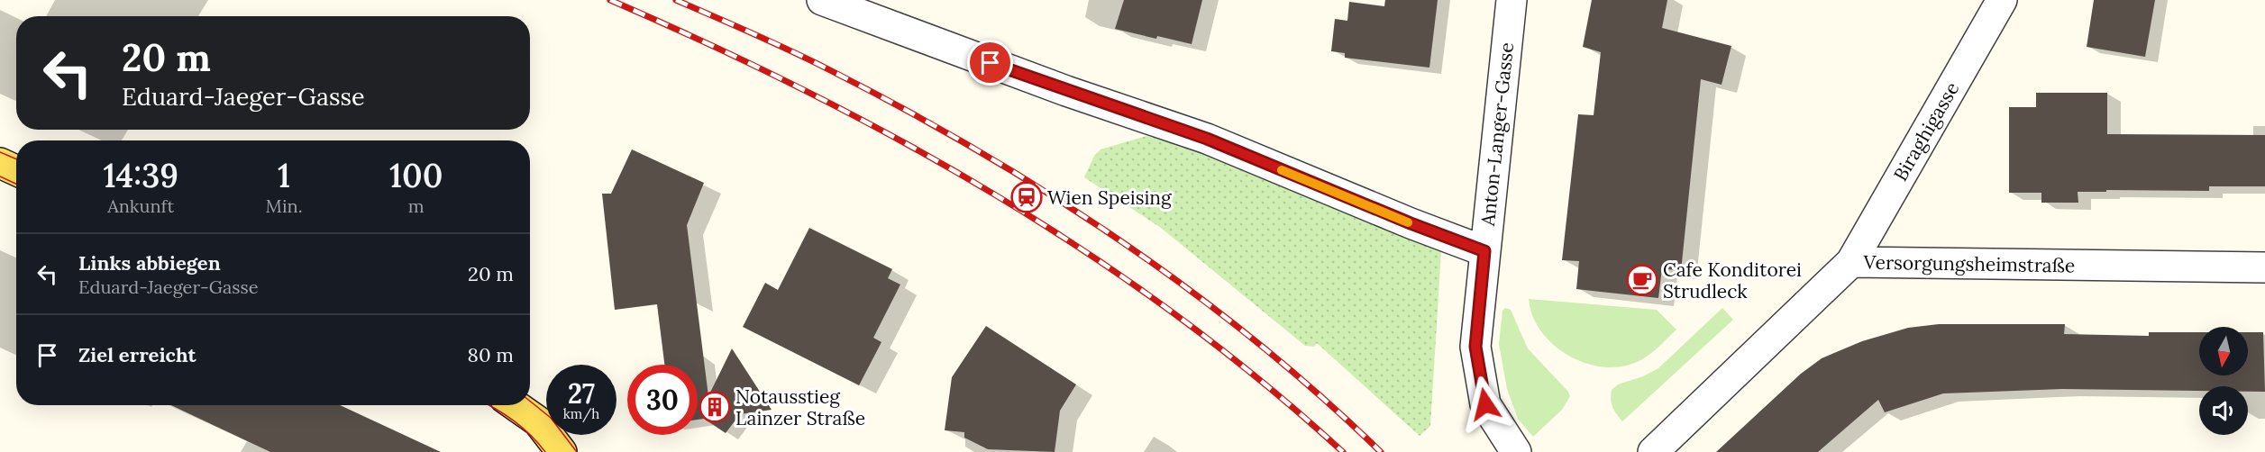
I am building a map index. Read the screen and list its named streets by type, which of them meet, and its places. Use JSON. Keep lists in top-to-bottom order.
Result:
{
  "streets": {
    "street": ["Biraghigasse", "Anton-Langer-Gasse", "Versorgungsheimstraße"]
  },
  "crossings": [
    ["Biraghigasse", "Versorgungsheimstraße"]
  ],
  "places": {
    "station": ["Wien Speising"],
    "cafe": ["Cafe Konditorei Strudleck"],
    "building": ["Notausstieg Lainzer Straße"]
  },
  "north": "bottom",
  "page": {
    "turn": ["20 m", "Eduard-Jaeger-Gasse"],
    "eta": [
      "14:39",
      "Ankunft",
      "1",
      "Min.",
      "100",
      "m"
    ],
    "list": [
      {
        "name": "Links abbiegen",
        "note": "Eduard-Jaeger-Gasse",
        "value": "20 m"
      },
      {
        "name": "Ziel erreicht",
        "value": "80 m"
      }
    ],
    "speed": "27 km/h",
    "limit": "30"
  }
}
